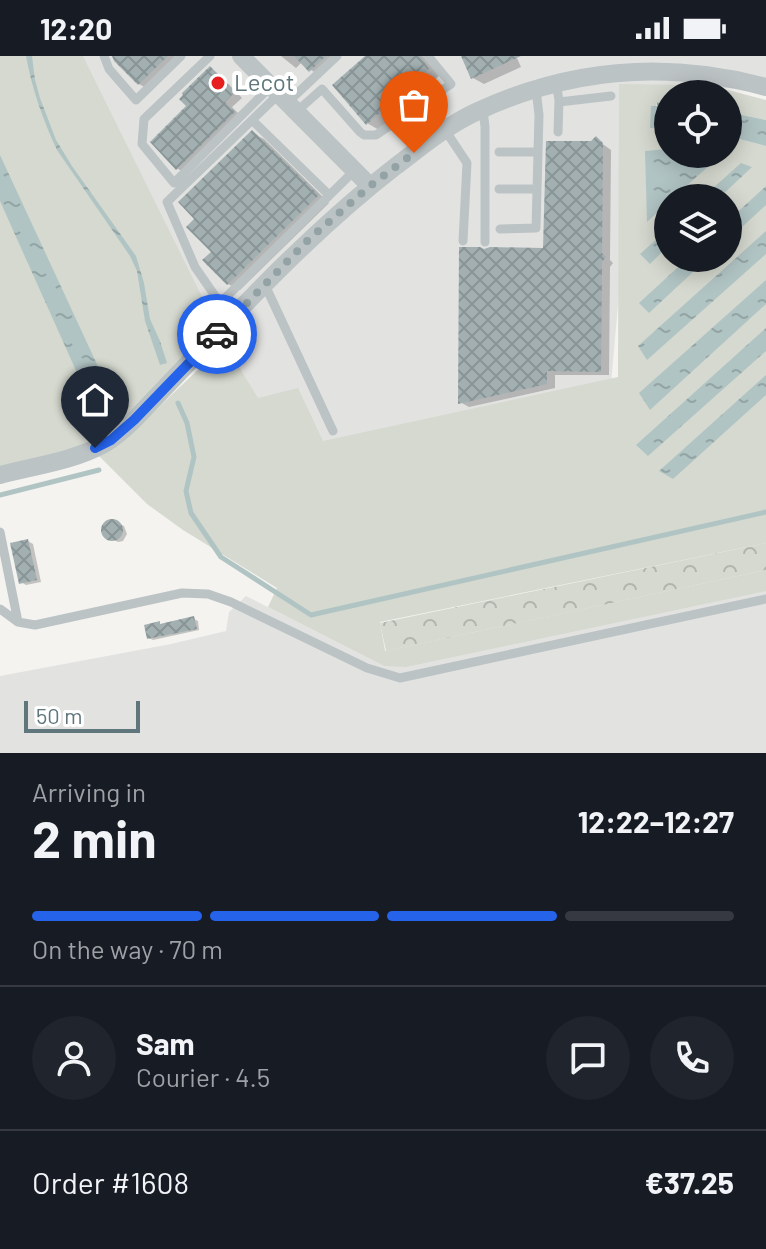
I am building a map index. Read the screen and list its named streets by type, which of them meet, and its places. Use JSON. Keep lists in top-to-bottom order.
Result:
{
  "places": ["Lecot"],
  "scale_bar": "50 m",
  "page": {
    "status": "12:20",
    "scale": "50 m",
    "heading": ["2 min", "Arriving in", "12:22–12:27"],
    "panel": [
      "Sam",
      "Courier · 4.5",
      "Order #1608",
      "€37.25"
    ],
    "bar": "On the way · 70 m"
  }
}
